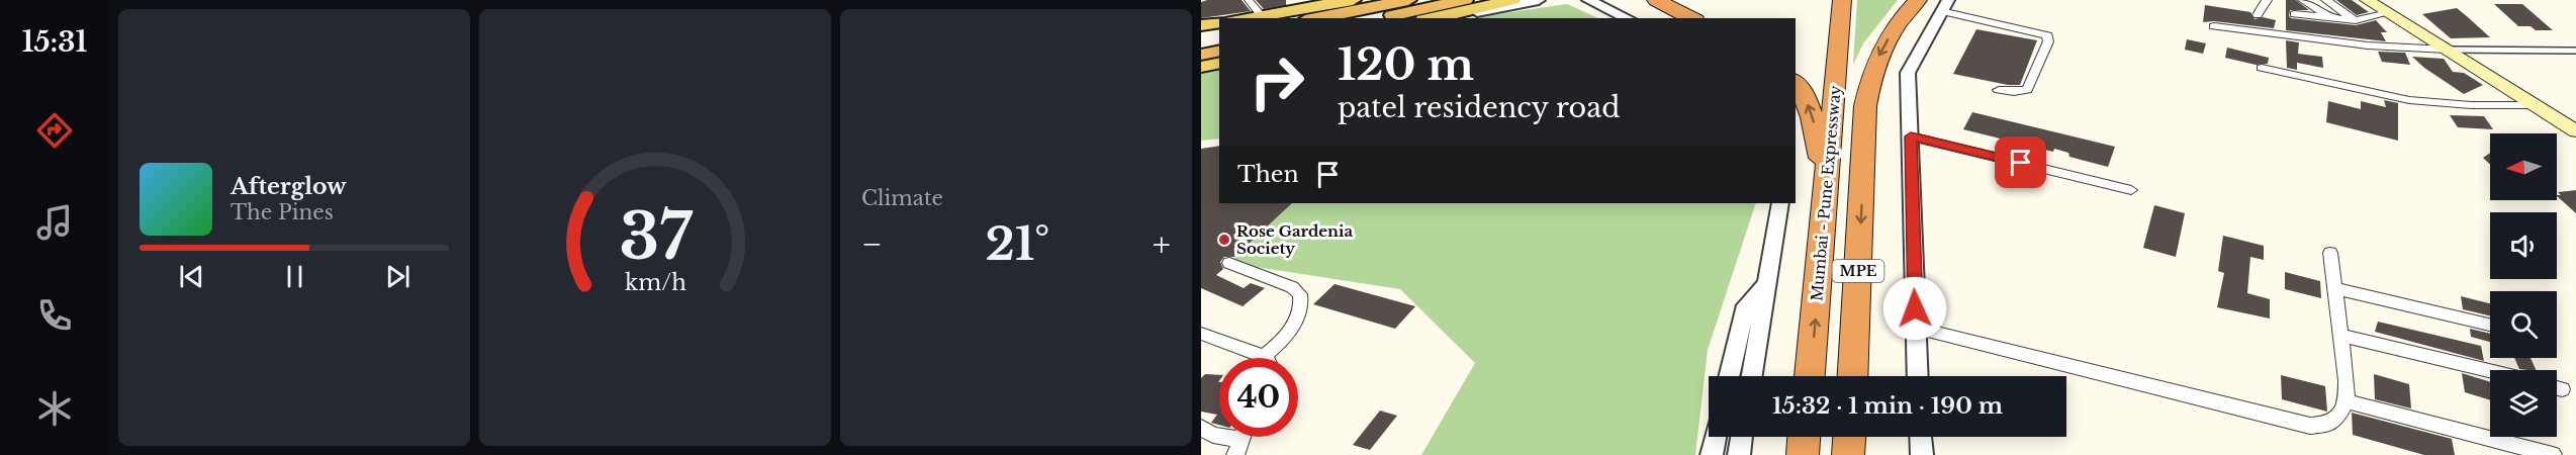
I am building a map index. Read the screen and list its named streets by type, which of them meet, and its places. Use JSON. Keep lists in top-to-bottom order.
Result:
{
  "streets": {
    "highway": ["Mumbai - Pune Expressway", "MPE"]
  },
  "places": ["Rose Gardenia Society"],
  "north": "left",
  "page": {
    "tabs": "15:31",
    "tile": "Climate",
    "turn": ["120 m", "patel residency road"],
    "then": "Then",
    "song": ["Afterglow", "The Pines"],
    "heat": ["−", "21°", "+"],
    "limit": "40",
    "trip": "15:32 · 1 min · 190 m",
    "gauge": ["37", "km/h"]
  }
}
